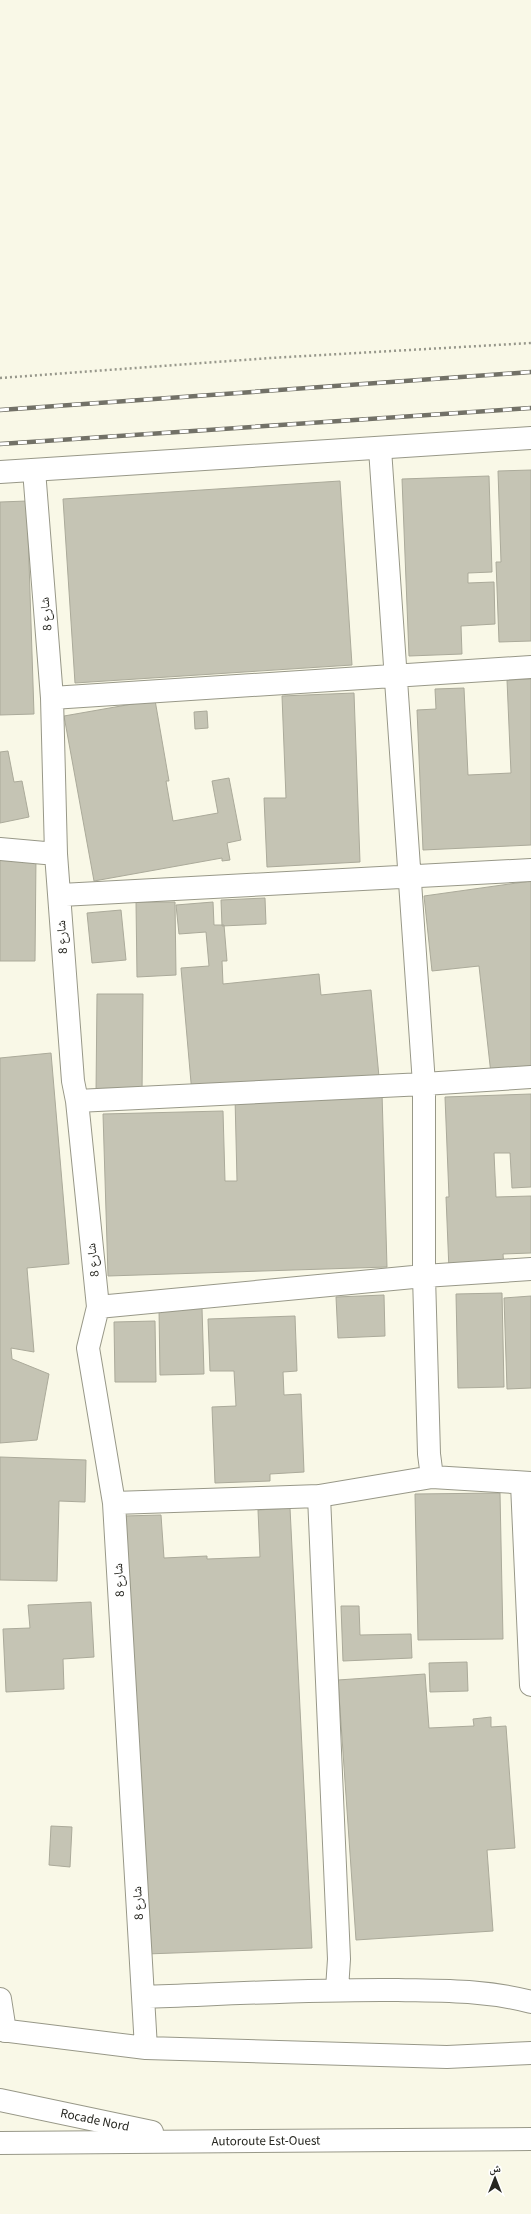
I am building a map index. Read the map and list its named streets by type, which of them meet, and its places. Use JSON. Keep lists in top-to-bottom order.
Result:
{
  "streets": {
    "main road": ["شارع 8", "Rocade Nord", "Autoroute Est-Ouest"]
  },
  "crossings": [
    ["Rocade Nord", "Autoroute Est-Ouest"]
  ],
  "north": "top"
}
